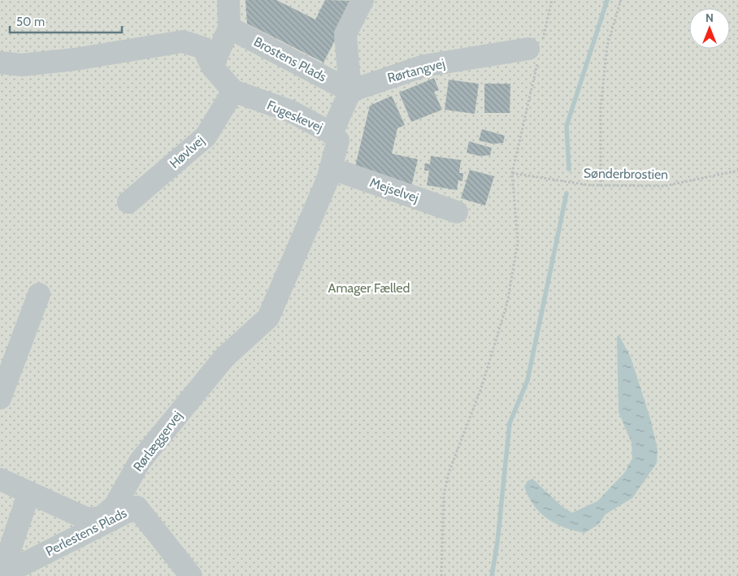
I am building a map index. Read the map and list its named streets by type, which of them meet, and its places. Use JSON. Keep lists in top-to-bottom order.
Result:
{
  "streets": {
    "street": [
      "Brostens Plads",
      "Rørtangvej",
      "Fugeskevej",
      "Høvlvej",
      "Mejselvej",
      "Rørlæggervej",
      "Perlestens Plads"
    ],
    "path": ["Sønderbrostien"]
  },
  "crossings": [
    ["Brostens Plads", "Rørtangvej"],
    ["Fugeskevej", "Høvlvej"],
    ["Fugeskevej", "Mejselvej"],
    ["Fugeskevej", "Rørlæggervej"]
  ],
  "parks": ["Amager Fælled"],
  "scale_bar": "50 m",
  "north": "top"
}
